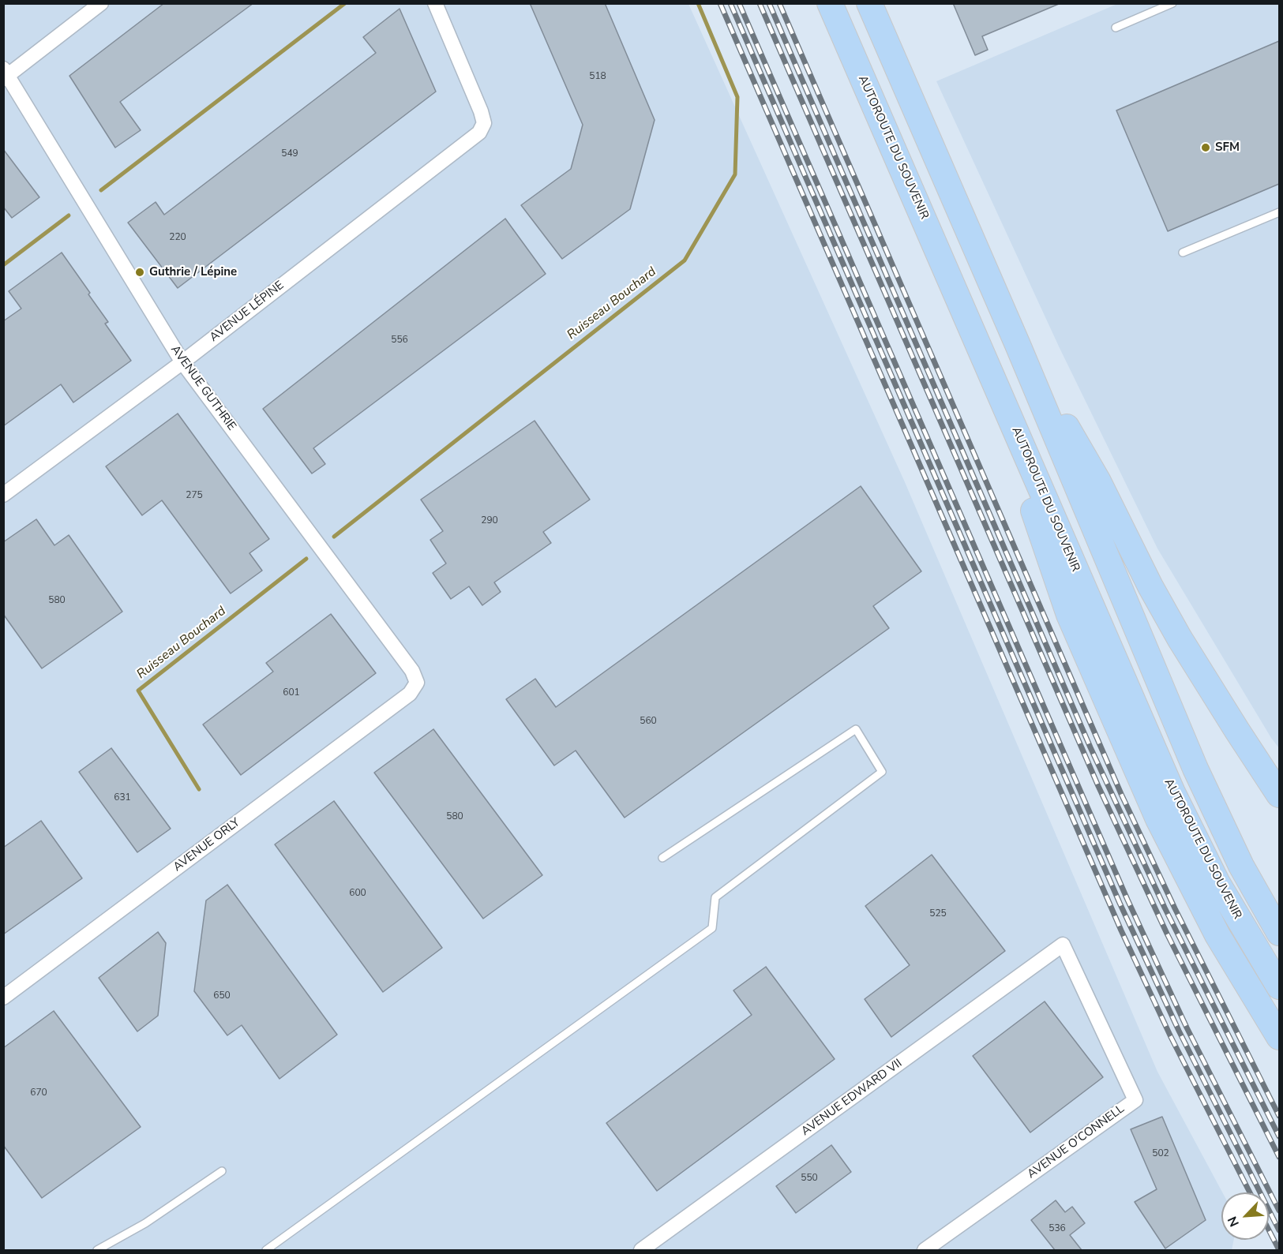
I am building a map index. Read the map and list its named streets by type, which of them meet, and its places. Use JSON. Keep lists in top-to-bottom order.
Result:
{
  "streets": {
    "highway": ["AUTOROUTE DU SOUVENIR"],
    "street": [
      "AVENUE LÉPINE",
      "AVENUE GUTHRIE",
      "AVENUE ORLY",
      "AVENUE EDWARD VII",
      "AVENUE O'CONNELL"
    ]
  },
  "crossings": [
    ["AVENUE LÉPINE", "AVENUE GUTHRIE"],
    ["AVENUE GUTHRIE", "AVENUE ORLY"],
    ["AVENUE EDWARD VII", "AVENUE O'CONNELL"]
  ],
  "water": ["Ruisseau Bouchard"],
  "places": ["SFM", "Guthrie / Lépine"],
  "house_numbers": [
    "518",
    "549",
    "220",
    "556",
    "275",
    "290",
    "580",
    "601",
    "560",
    "631",
    "580",
    "600",
    "525",
    "650",
    "670",
    "502",
    "550",
    "536"
  ],
  "north": "bottom left"
}
